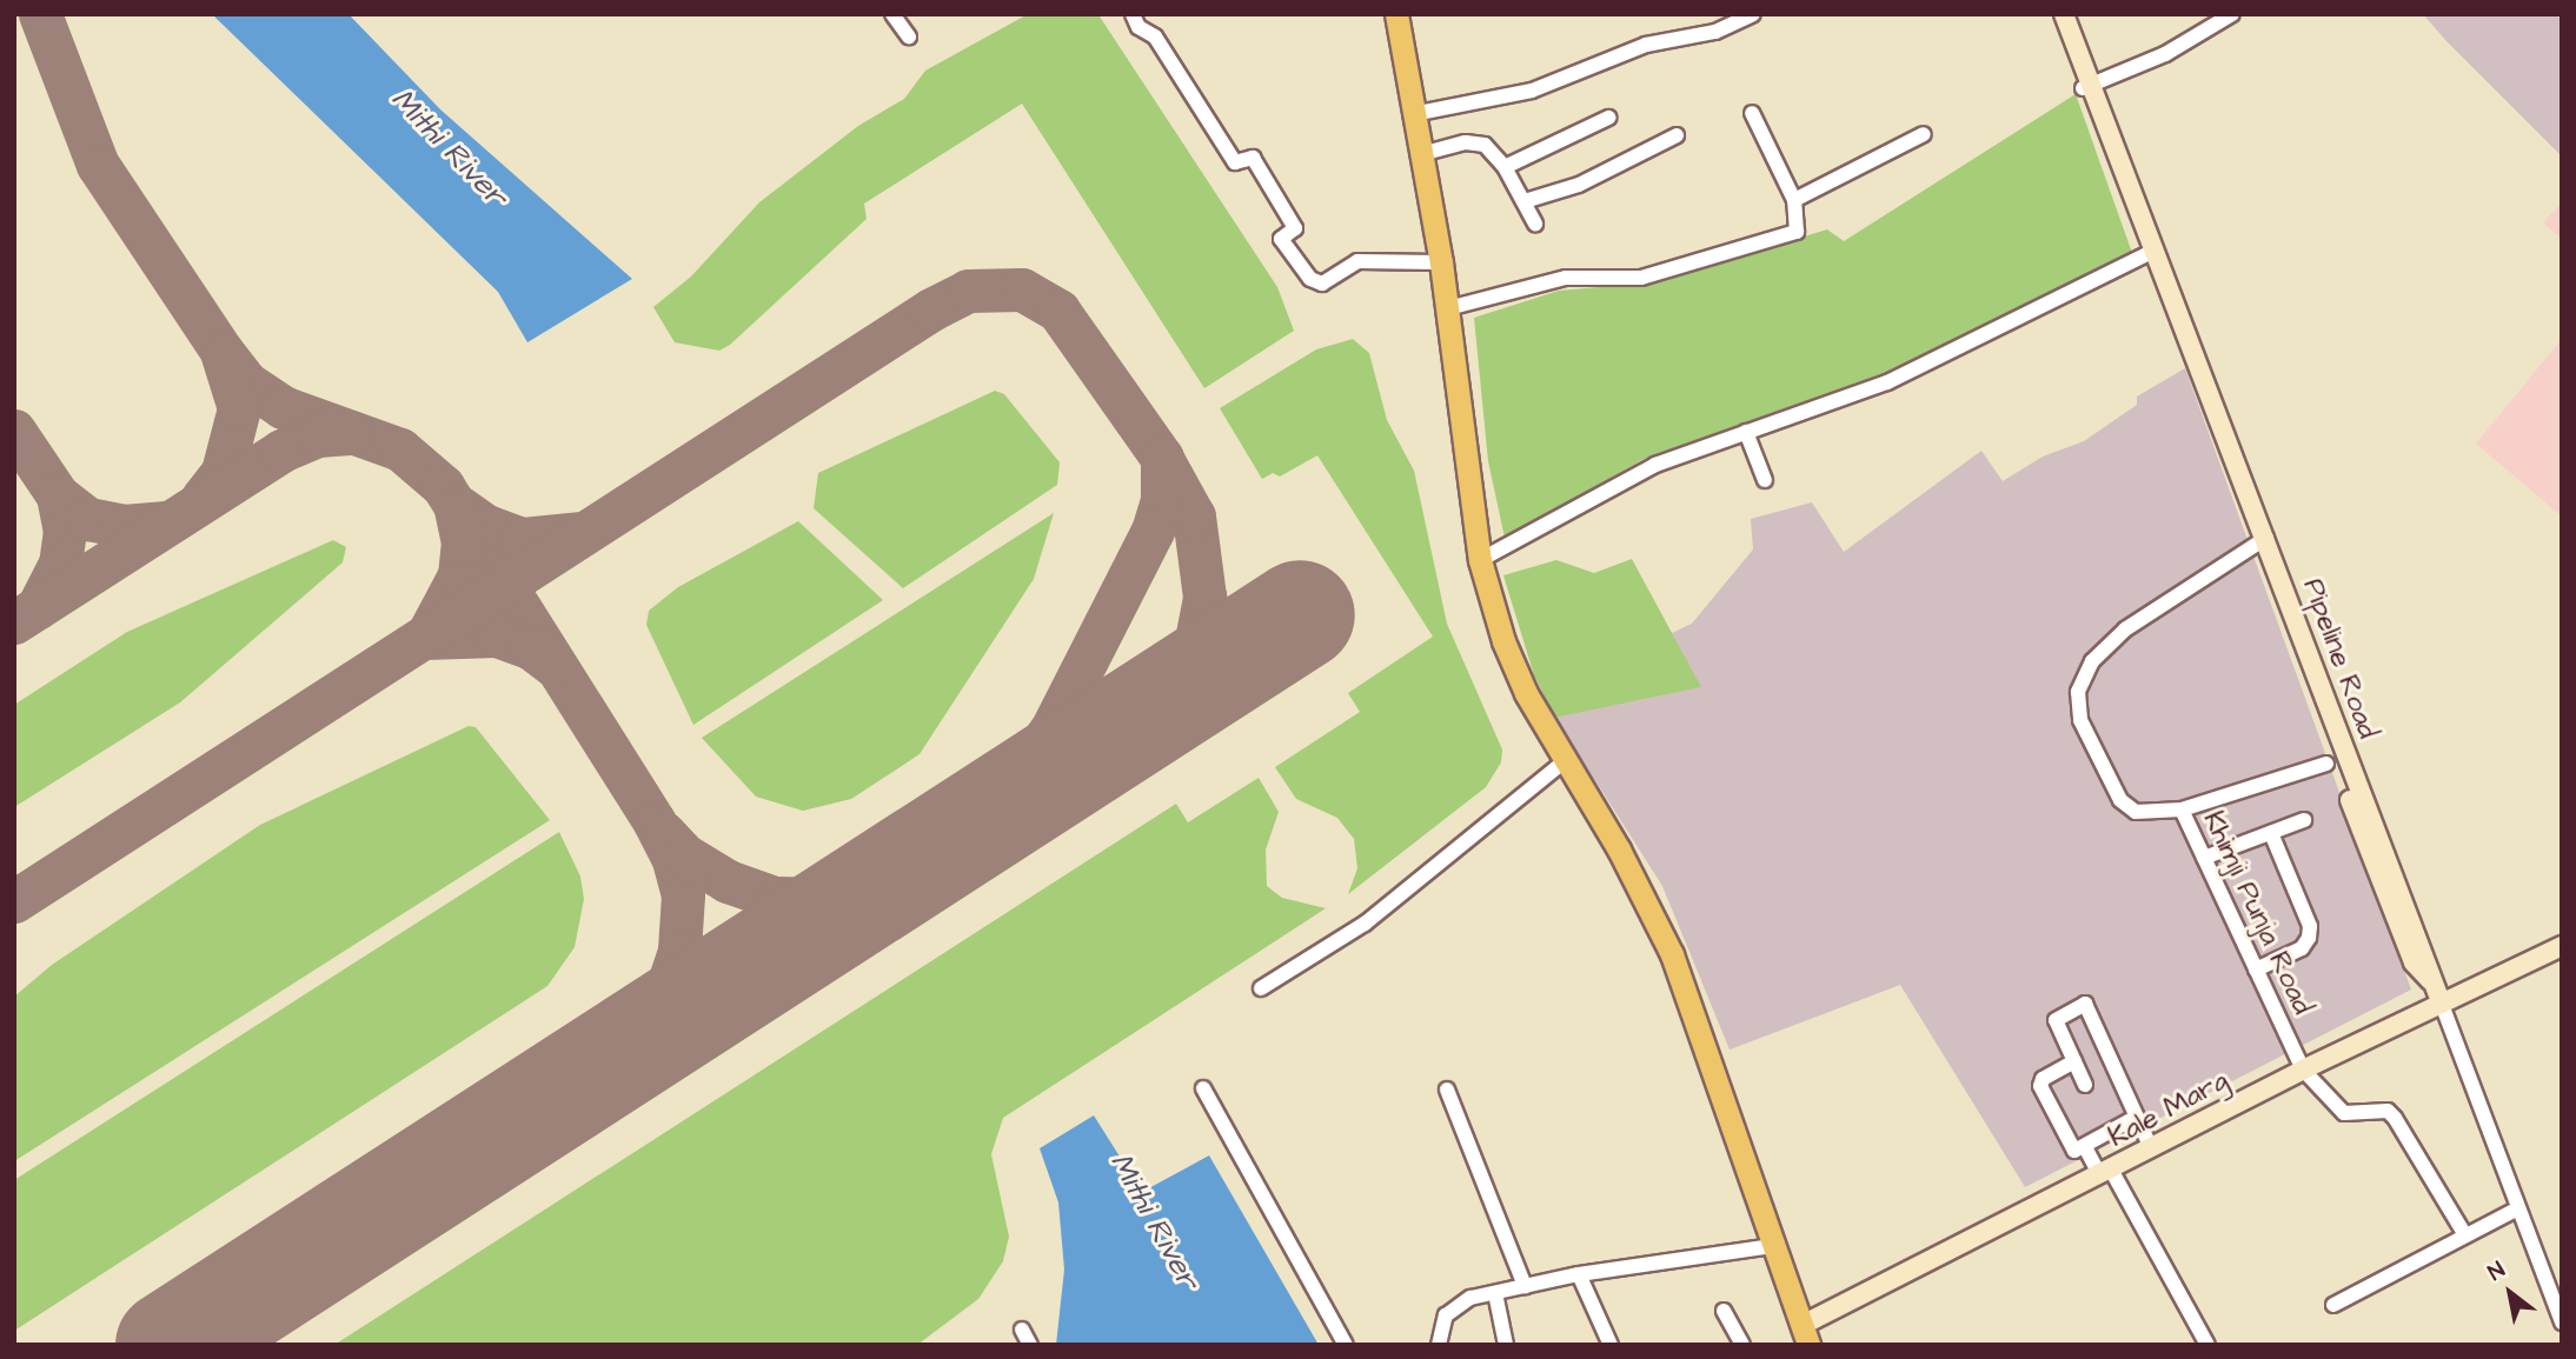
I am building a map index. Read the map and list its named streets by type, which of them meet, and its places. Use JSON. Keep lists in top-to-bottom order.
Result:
{
  "streets": {
    "street": ["Pipeline Road", "Khimji Punja Road", "Kale Marg"]
  },
  "crossings": [
    ["Pipeline Road", "Khimji Punja Road"],
    ["Pipeline Road", "Kale Marg"],
    ["Khimji Punja Road", "Kale Marg"]
  ],
  "water": ["Mithi River"],
  "north": "top left"
}
